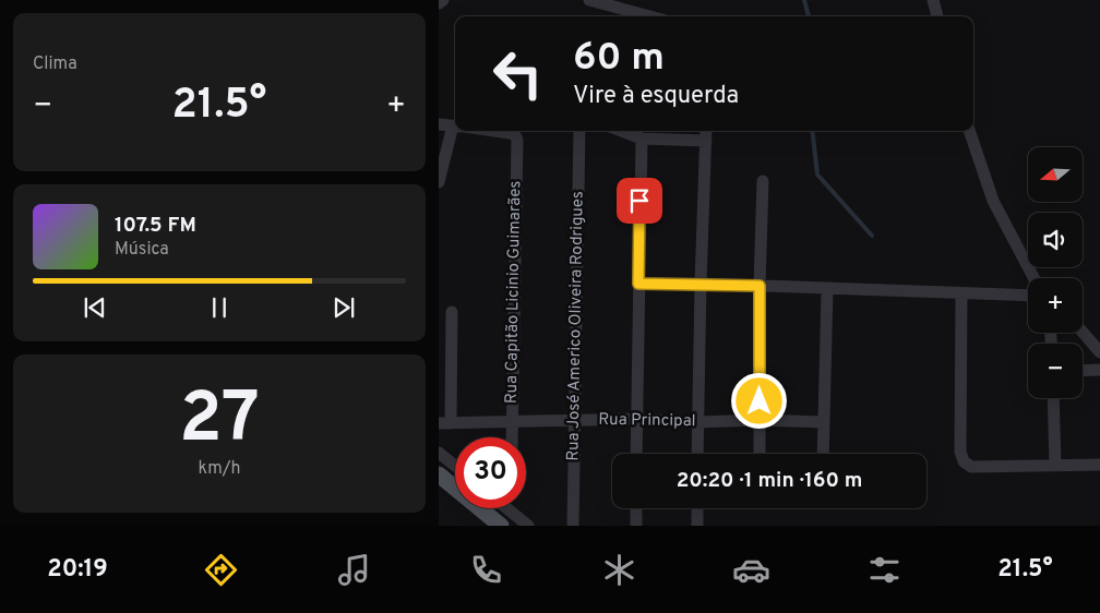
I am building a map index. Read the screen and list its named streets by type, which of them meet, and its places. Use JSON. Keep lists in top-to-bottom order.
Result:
{
  "streets": {
    "street": ["Rua Capitão Licinio Guimarães", "Rua José Americo Oliveira Rodrigues", "Rua Principal"]
  },
  "crossings": [
    ["Rua Capitão Licinio Guimarães", "Rua Principal"],
    ["Rua José Americo Oliveira Rodrigues", "Rua Principal"]
  ],
  "north": "left",
  "page": {
    "tile": [
      "Clima",
      ["27", "km/h"]
    ],
    "turn": ["60 m", "Vire à esquerda"],
    "heat": ["−", "21.5°", "+"],
    "map_buttons": ["+", "−"],
    "song": ["107.5 FM", "Música"],
    "limit": "30",
    "trip": "20:20 · 1 min · 160 m",
    "tabs": ["20:19", "21.5°"]
  }
}
